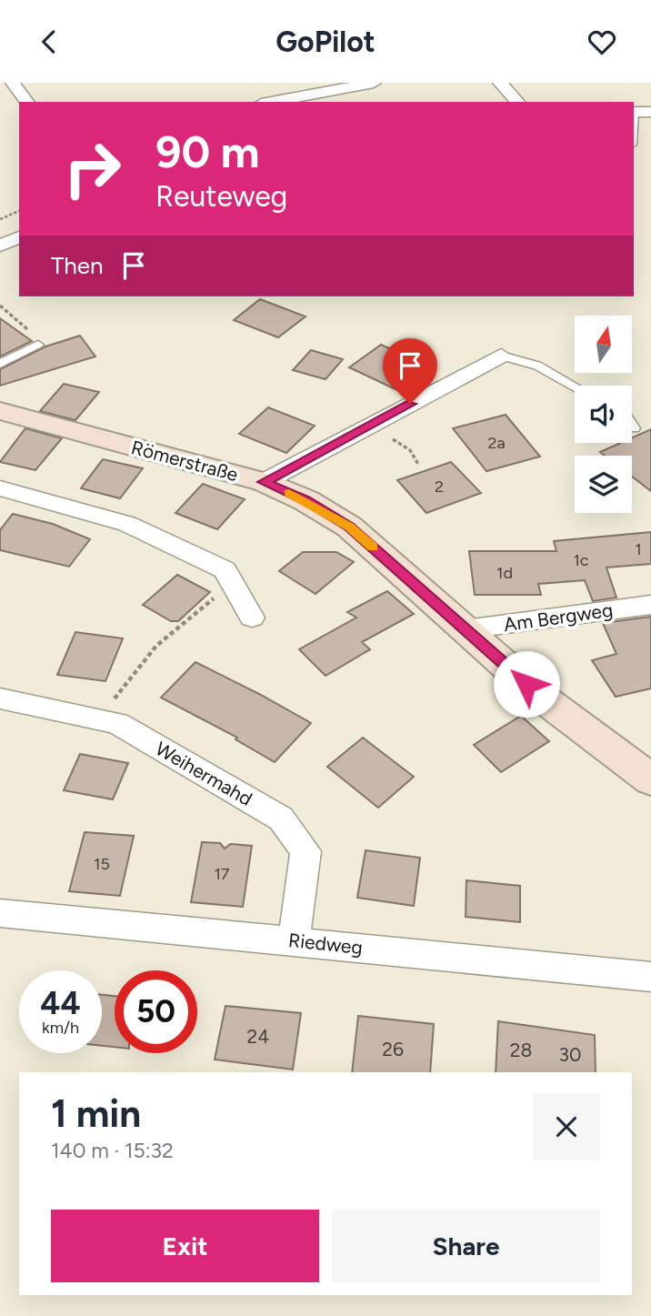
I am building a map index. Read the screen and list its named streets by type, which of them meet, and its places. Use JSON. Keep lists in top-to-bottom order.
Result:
{
  "streets": {
    "main road": ["Römerstraße"],
    "street": ["Am Bergweg", "Weihermahd", "Riedweg"]
  },
  "crossings": [
    ["Römerstraße", "Am Bergweg"],
    ["Weihermahd", "Riedweg"]
  ],
  "house_numbers": [
    "2a",
    "2",
    "1",
    "1c",
    "1d",
    "15",
    "17",
    "24",
    "26",
    "28",
    "30"
  ],
  "north": "top",
  "page": {
    "header": "GoPilot",
    "turn": ["90 m", "Reuteweg"],
    "then": "Then",
    "speed": "44 km/h",
    "limit": "50",
    "heading": ["1 min", "140 m · 15:32"],
    "buttons": ["Exit", "Share"]
  }
}
